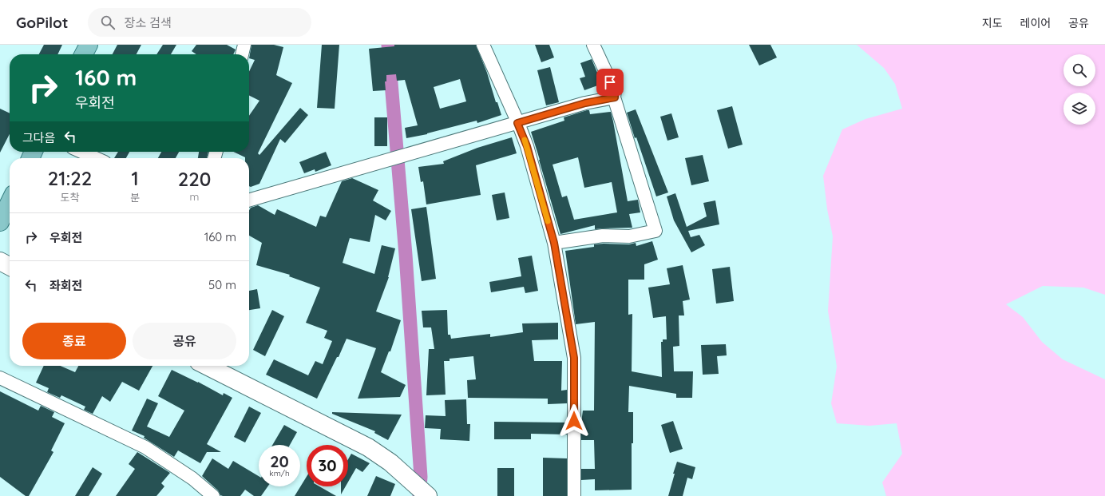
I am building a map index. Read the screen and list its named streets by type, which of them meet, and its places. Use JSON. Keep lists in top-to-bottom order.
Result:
{
  "page": {
    "header": "GoPilot",
    "search": "장소 검색",
    "nav": ["지도", "레이어", "공유"],
    "turn": ["160 m", "우회전"],
    "then": "그다음",
    "eta": [
      "21:22",
      "도착",
      "1",
      "분",
      "220",
      "m"
    ],
    "list": [
      {
        "name": "우회전",
        "value": "160 m"
      },
      {
        "name": "좌회전",
        "value": "50 m"
      }
    ],
    "buttons": ["종료", "공유"],
    "speed": "20 km/h",
    "limit": "30"
  }
}
